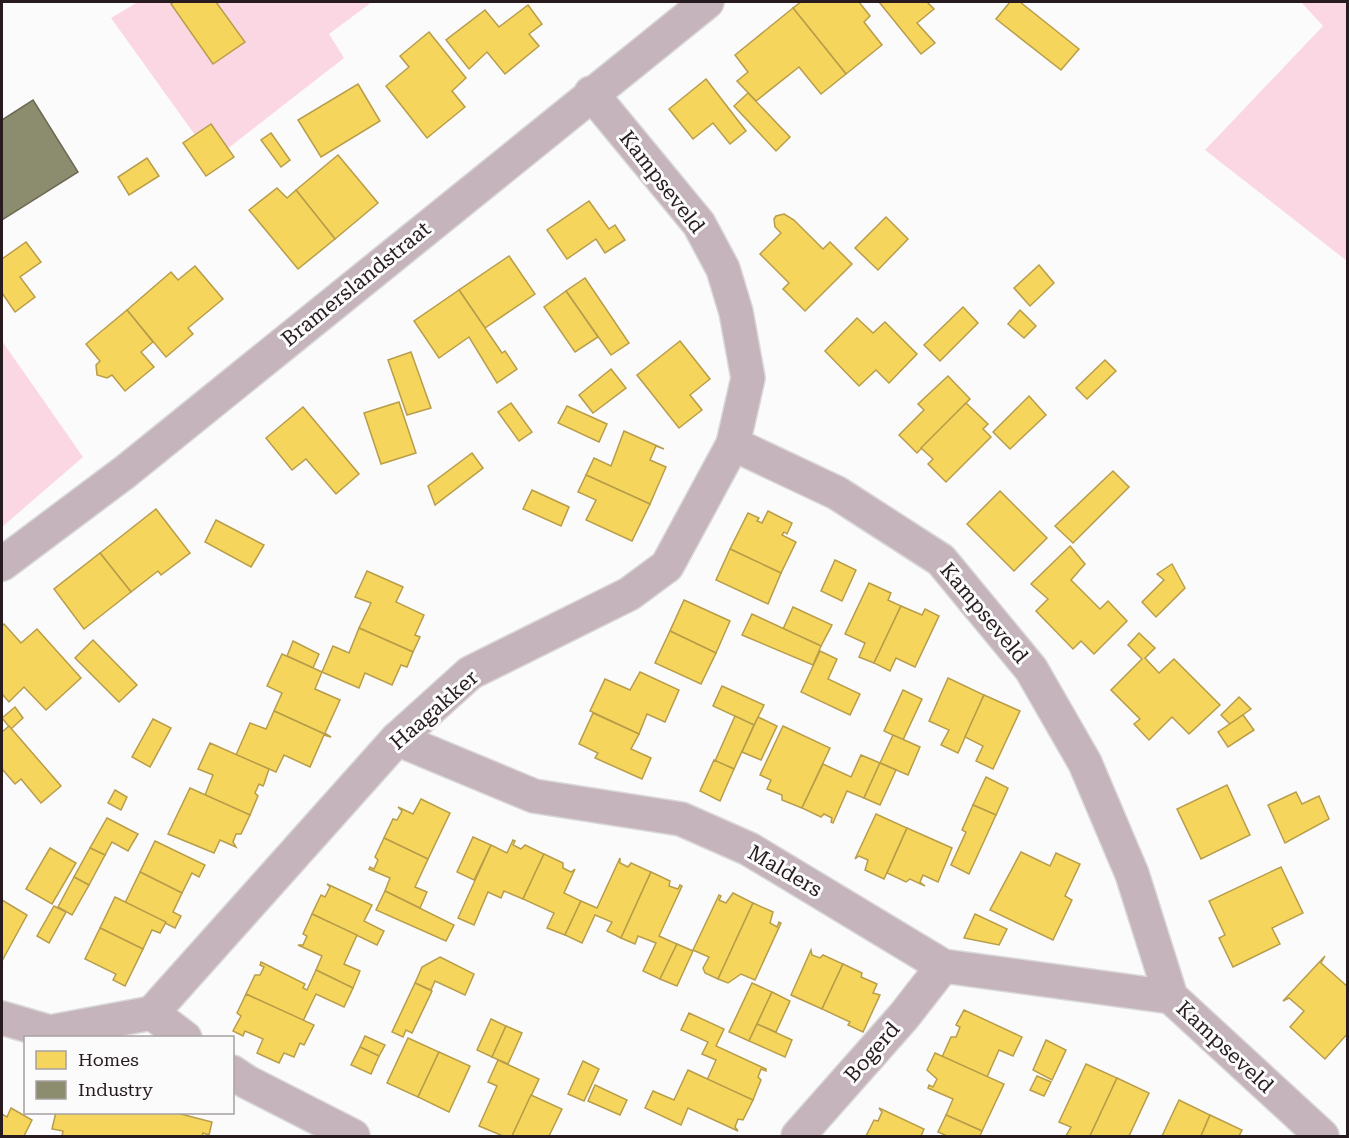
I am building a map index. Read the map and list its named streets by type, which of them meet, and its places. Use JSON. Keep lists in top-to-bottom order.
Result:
{
  "streets": {
    "street": [
      "Kampseveld",
      "Bramerslandstraat",
      "Haagakker",
      "Malders",
      "Bogerd"
    ]
  },
  "crossings": [
    ["Kampseveld", "Bramerslandstraat"],
    ["Kampseveld", "Haagakker"],
    ["Kampseveld", "Malders"],
    ["Haagakker", "Malders"],
    ["Malders", "Bogerd"]
  ],
  "legend": ["Homes", "Industry"]
}
